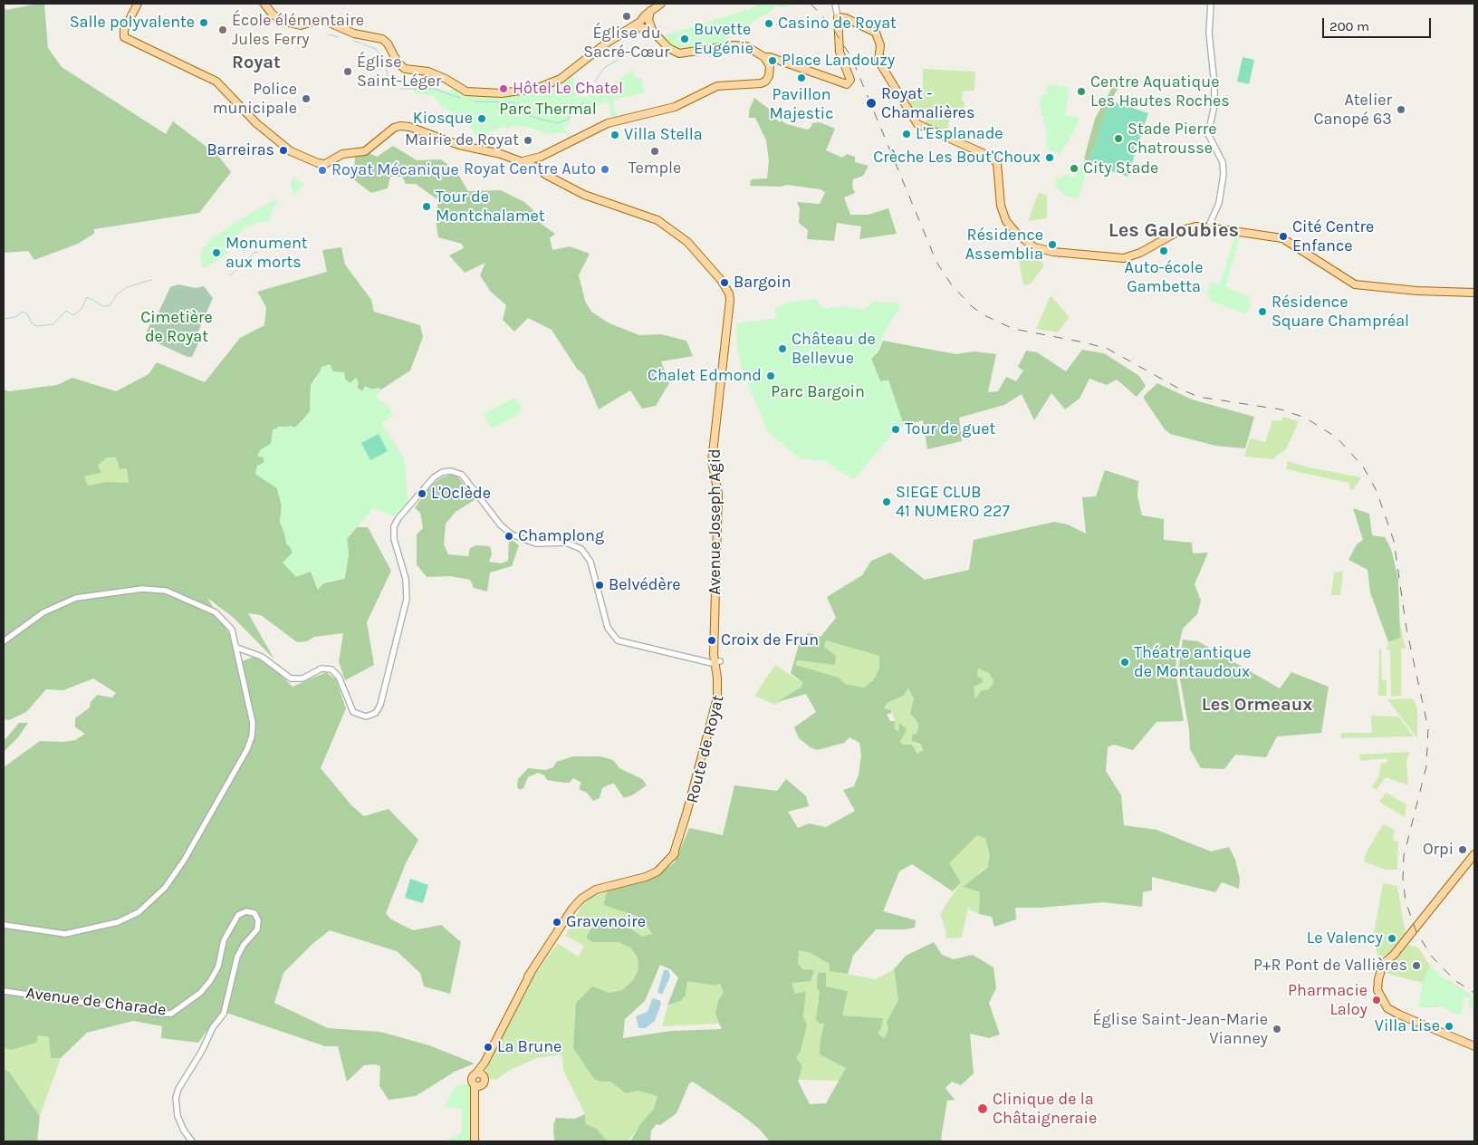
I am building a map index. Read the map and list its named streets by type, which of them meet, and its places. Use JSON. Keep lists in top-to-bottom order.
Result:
{
  "streets": {
    "main road": ["Avenue Joseph Agid", "Route de Royat"],
    "street": ["Avenue de Charade"]
  },
  "crossings": [
    ["Avenue Joseph Agid", "Route de Royat"]
  ],
  "districts": ["Royat", "Les Galoubies", "Les Ormeaux"],
  "parks": ["Parc Thermal", "Cimetière de Royat", "Parc Bargoin"],
  "places": [
    "Église du Sacré-Cœur",
    "Salle polyvalente",
    "Casino de Royat",
    "École élémentaire Jules Ferry",
    "Buvette Eugénie",
    "Place Landouzy",
    "Église Saint-Léger",
    "Pavillon Majestic",
    "Hôtel Le Chatel",
    "Centre Aquatique Les Hautes Roches",
    "Police municipale",
    "Royat - Chamalières",
    "Atelier Canopé 63",
    "Kiosque",
    "L'Esplanade",
    "Villa Stella",
    "Stade Pierre Chatrousse",
    "Mairie de Royat",
    "Barreiras",
    "Temple",
    "Crèche Les Bout'Choux",
    "City Stade",
    "Royat Centre Auto",
    "Royat Mécanique",
    "Tour de Montchalamet",
    "Cité Centre Enfance",
    "Résidence Assemblia",
    "Auto-école Gambetta",
    "Monument aux morts",
    "Bargoin",
    "Résidence Square Champréal",
    "Château de Bellevue",
    "Chalet Edmond",
    "Tour de guet",
    "L'Oclède",
    "SIEGE CLUB 41 NUMERO 227",
    "Champlong",
    "Belvédère",
    "Croix de Frun",
    "Théatre antique de Montaudoux",
    "Orpi",
    "Gravenoire",
    "Le Valency",
    "P+R Pont de Vallières",
    "Pharmacie Laloy",
    "Villa Lise",
    "Église Saint-Jean-Marie Vianney",
    "La Brune",
    "Clinique de la Châtaigneraie"
  ],
  "scale_bar": "200 m"
}
